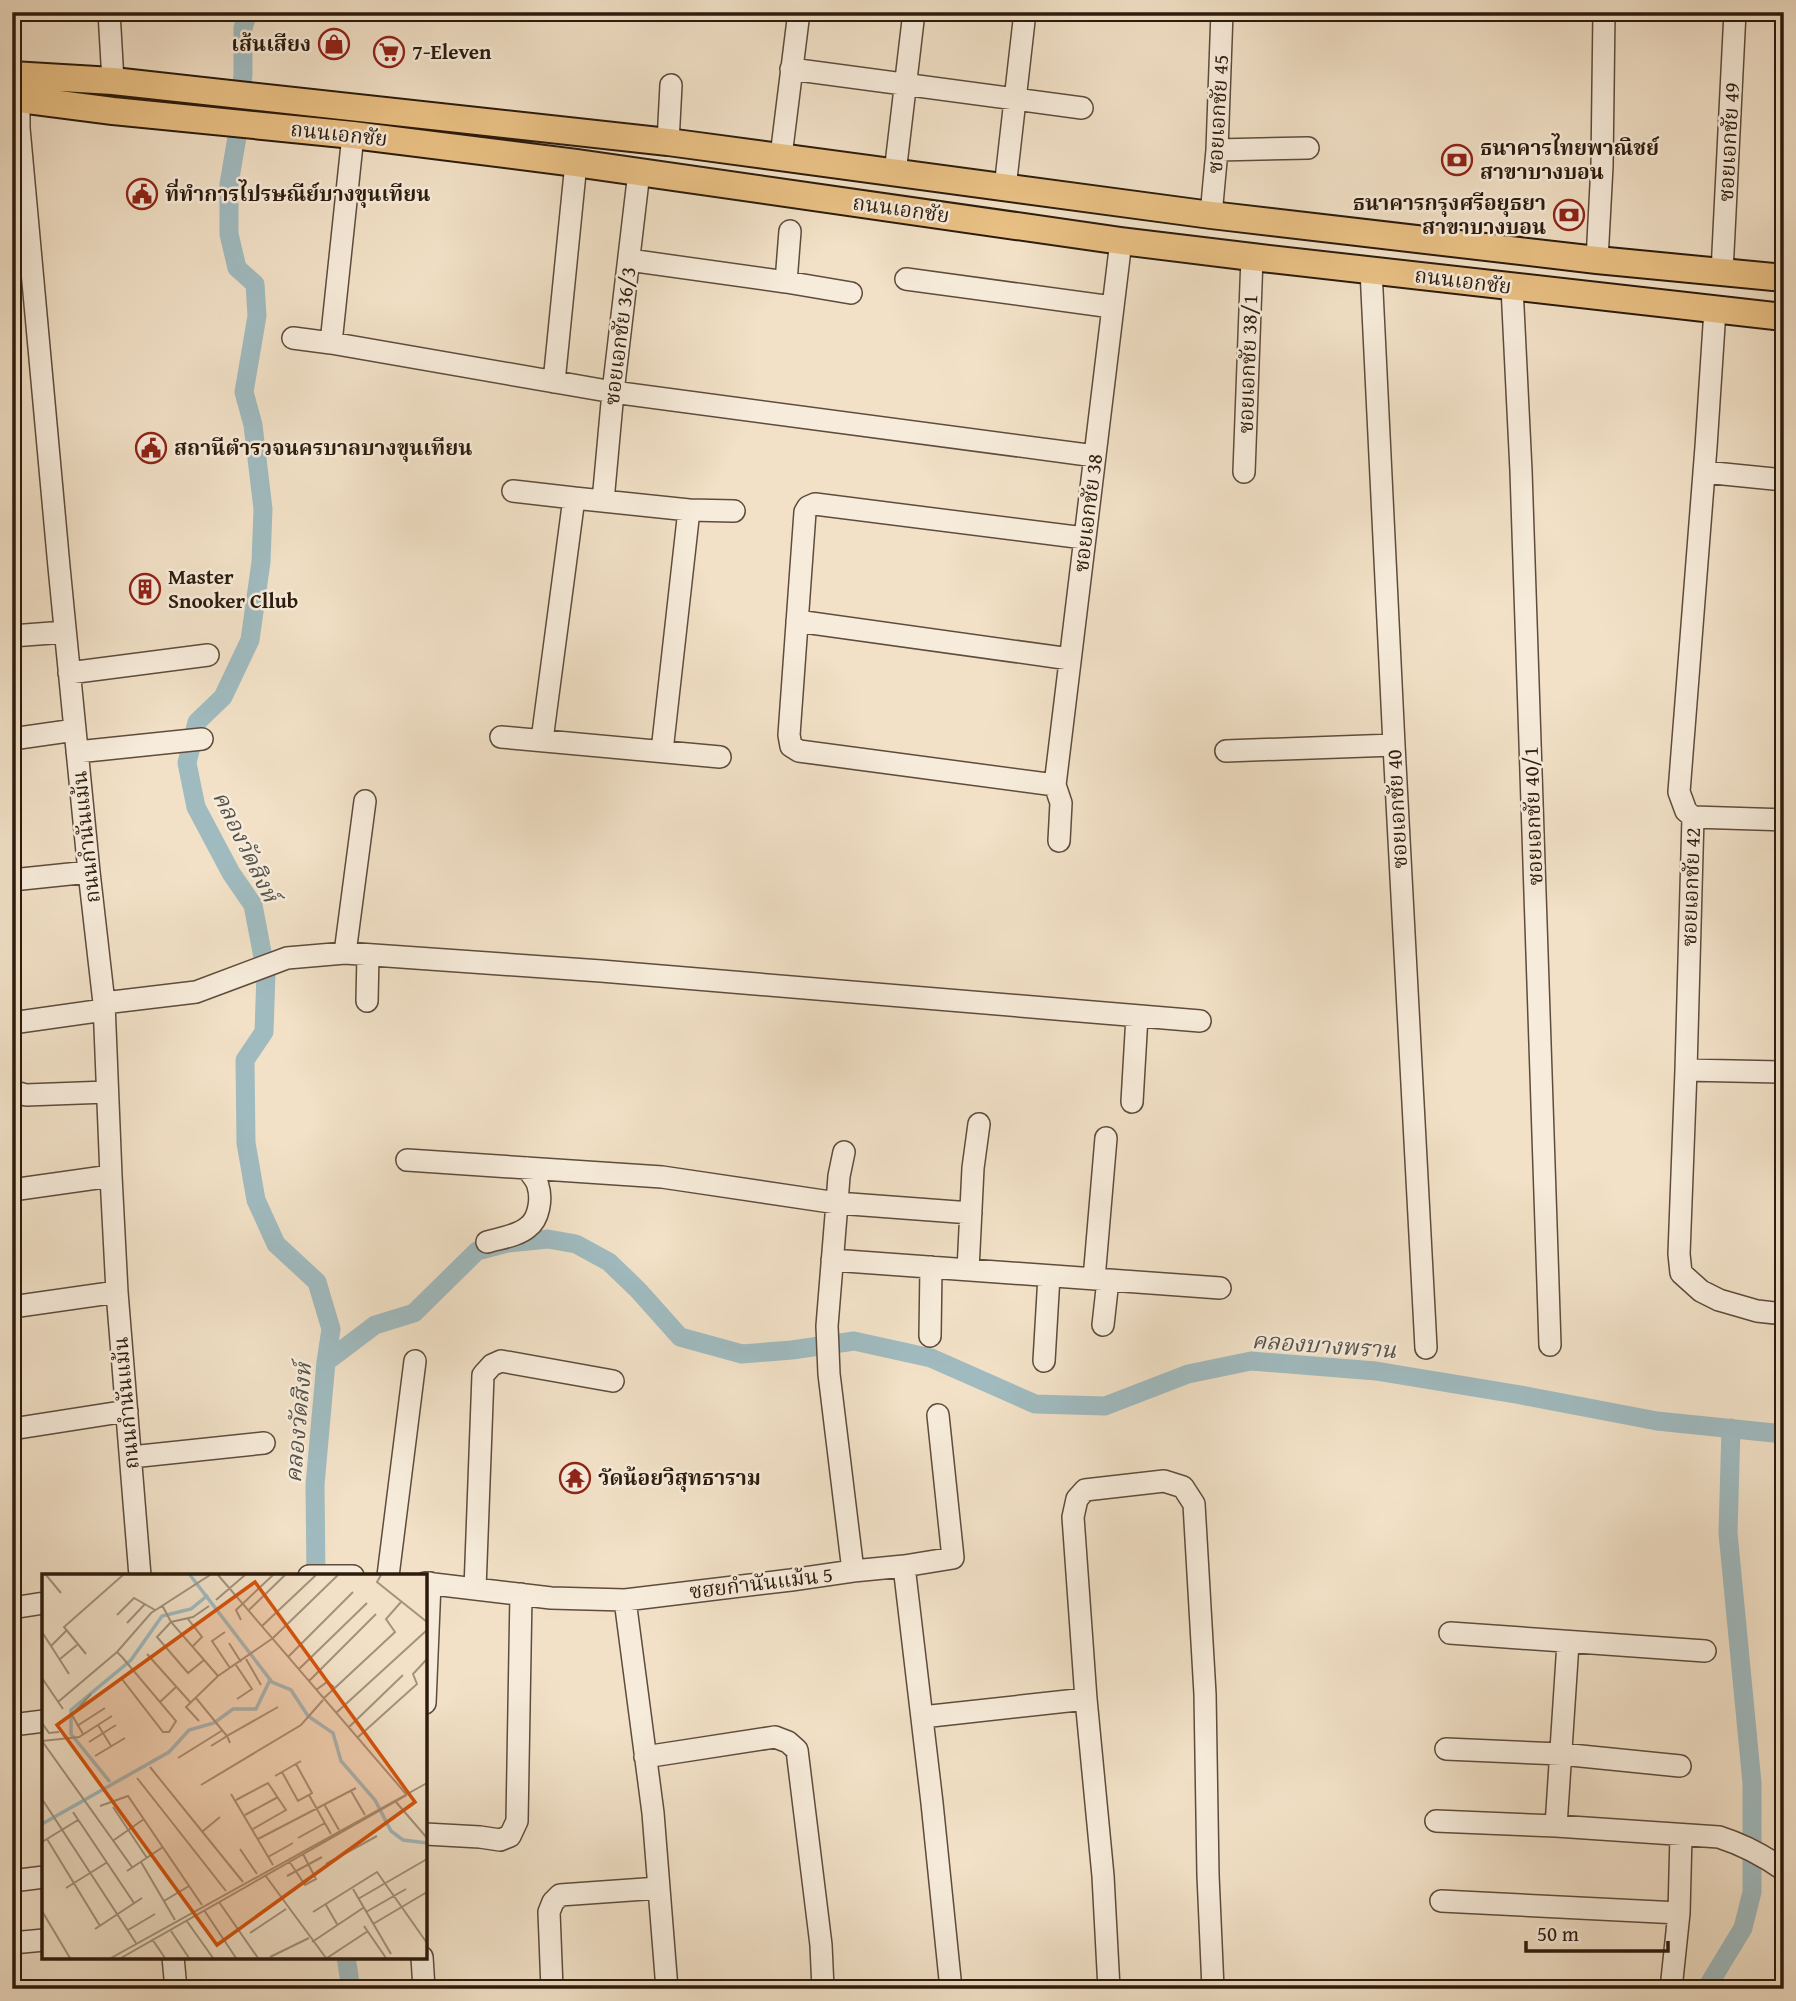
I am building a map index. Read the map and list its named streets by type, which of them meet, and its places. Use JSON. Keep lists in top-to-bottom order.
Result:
{
  "streets": {
    "main road": ["ถนนเอกชัย"],
    "street": [
      "ซอยเอกชัย 45",
      "ซอยเอกชัย 49",
      "ซอยเอกชัย 36/3",
      "ซอยเอกชัย 38/1",
      "ซอยเอกชัย 38",
      "ซอยเอกชัย 40",
      "ซอยเอกชัย 40/1",
      "ถนนกำนันแม้น",
      "ซอยเอกชัย 42",
      "ซฮยกำนันแม้น 5"
    ]
  },
  "crossings": [
    ["ซอยเอกชัย 45", "ถนนเอกชัย"],
    ["ถนนเอกชัย", "ซอยเอกชัย 49"],
    ["ถนนเอกชัย", "ซอยเอกชัย 36/3"],
    ["ถนนเอกชัย", "ซอยเอกชัย 38/1"],
    ["ถนนเอกชัย", "ซอยเอกชัย 38"],
    ["ถนนเอกชัย", "ซอยเอกชัย 40"],
    ["ถนนเอกชัย", "ซอยเอกชัย 40/1"],
    ["ถนนเอกชัย", "ถนนกำนันแม้น"],
    ["ถนนเอกชัย", "ซอยเอกชัย 42"]
  ],
  "water": ["คลองวัดสิงห์", "คลองบางพราน"],
  "places": {
    "shop": ["เส้นเสียง"],
    "supermarket": ["7-Eleven"],
    "bank": ["ธนาคารไทยพาณิชย์ สาขาบางบอน", "ธนาคารกรุงศรีอยุธยา สาขาบางบอน"],
    "public building": ["ที่ทำการไปรษณีย์บางขุนเทียน", "สถานีตำรวจนครบาลบางขุนเทียน"],
    "building": ["Master Snooker Cllub"],
    "temple": ["วัดน้อยวิสุทธาราม"]
  },
  "scale_bar": "50 m"
}
